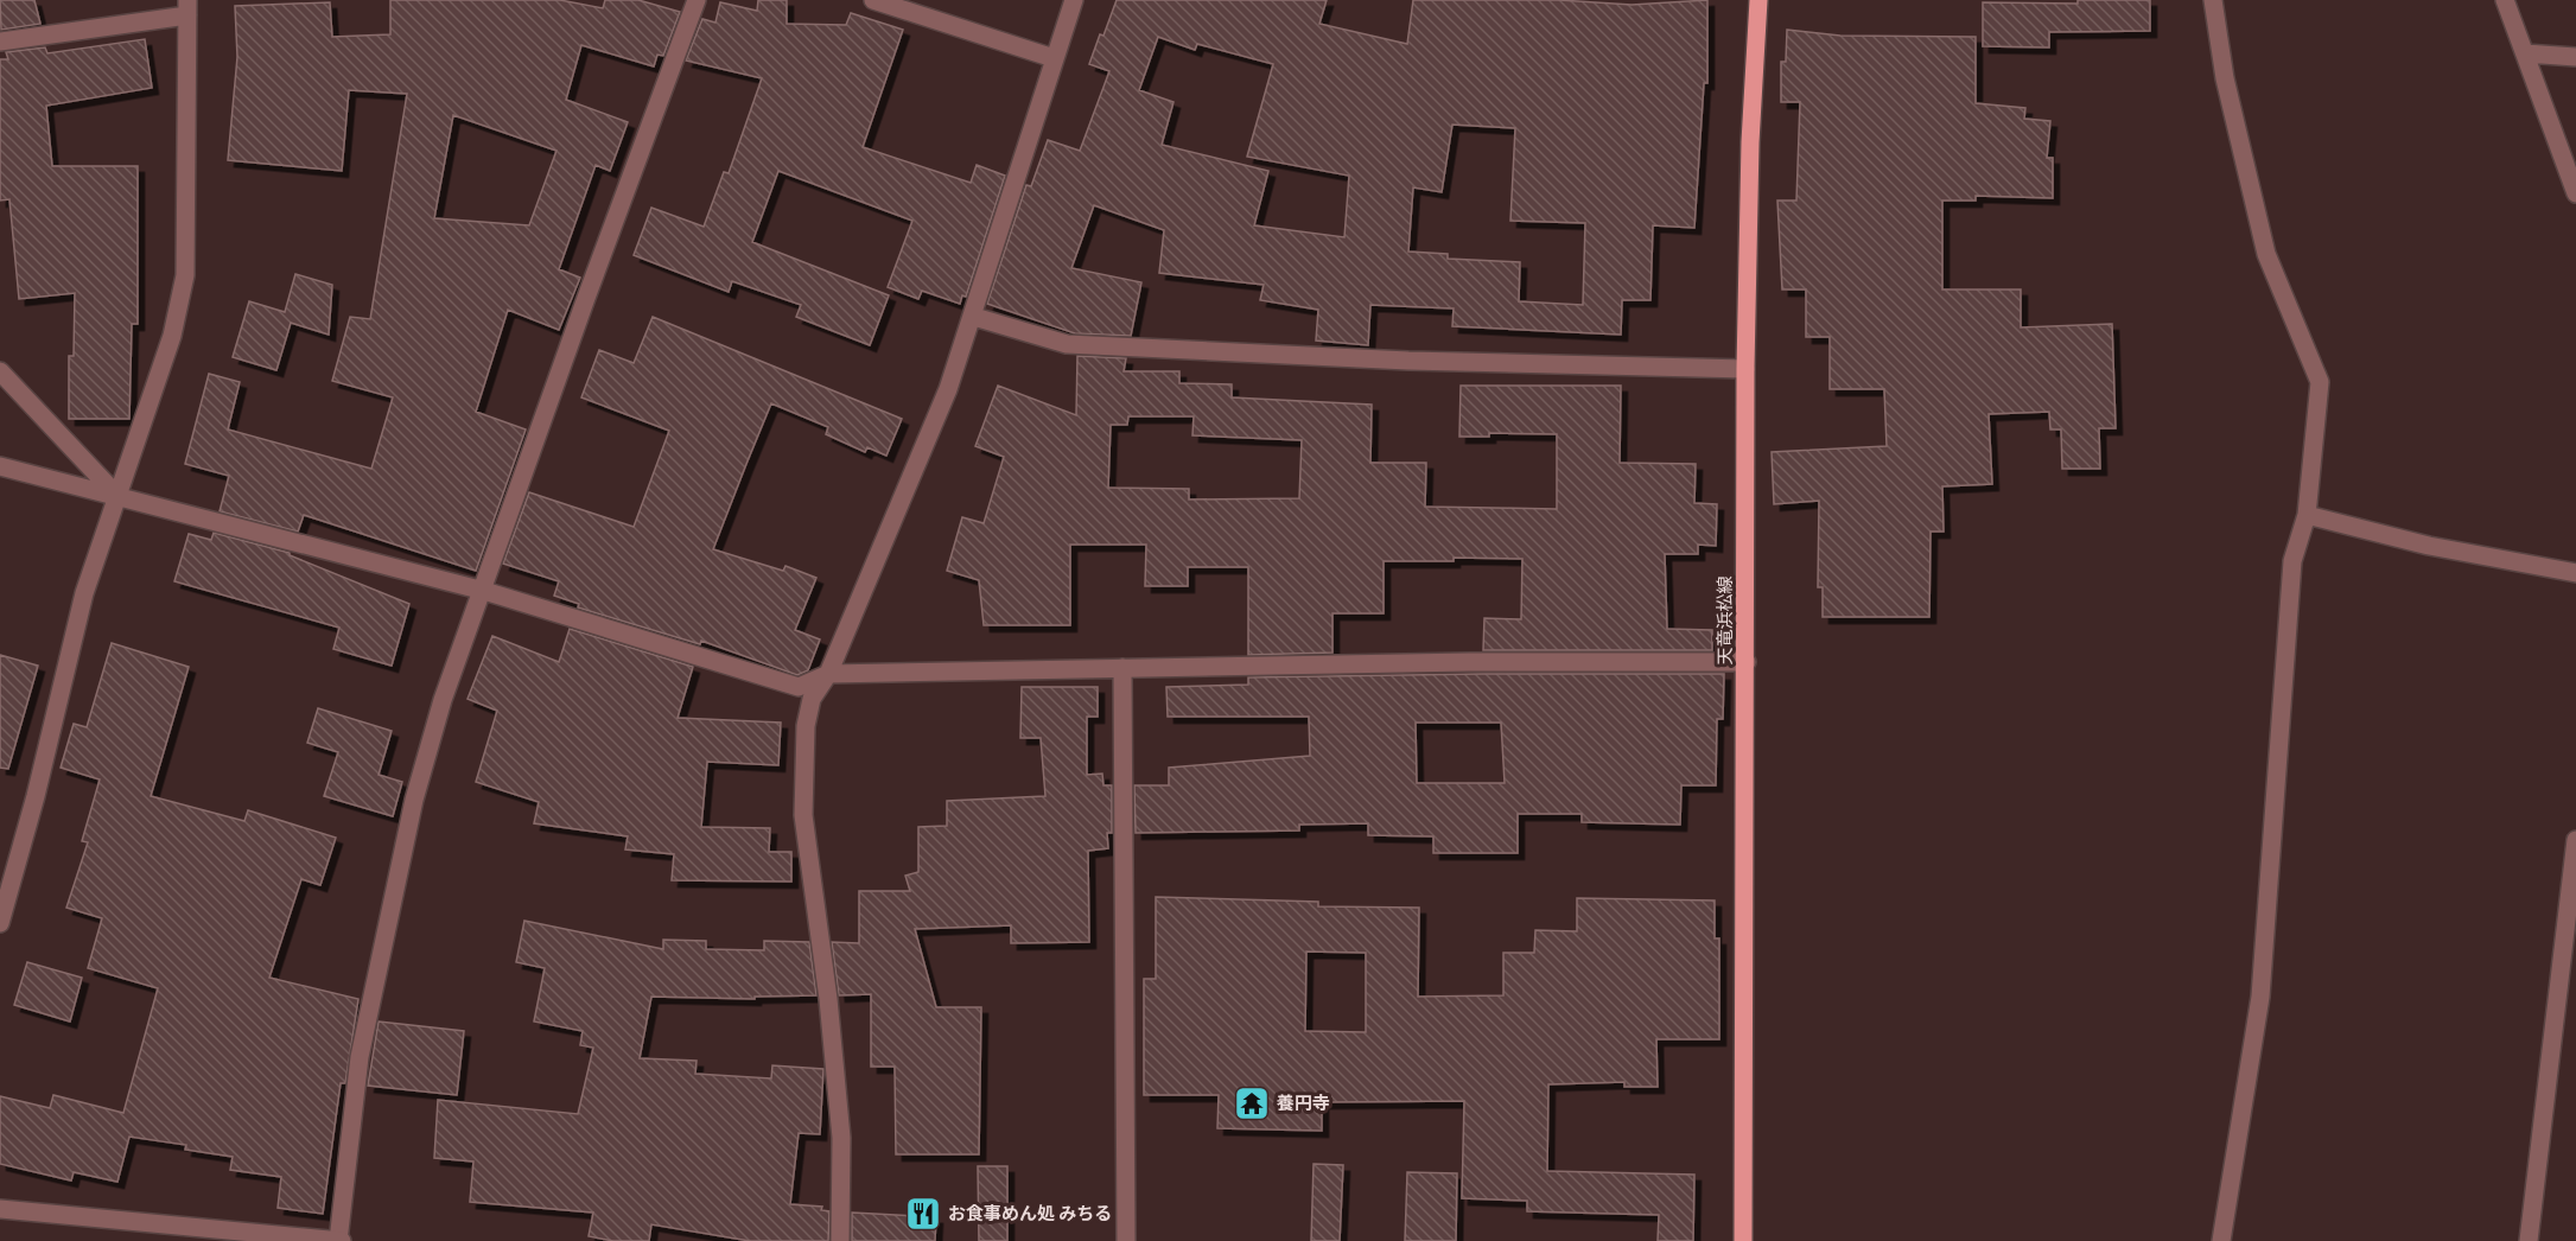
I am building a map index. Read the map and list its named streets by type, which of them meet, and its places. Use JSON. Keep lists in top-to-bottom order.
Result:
{
  "streets": {
    "main road": ["天竜浜松線"]
  },
  "places": {
    "temple": ["養円寺"],
    "restaurant": ["お食事めん処 みちる"]
  }
}
